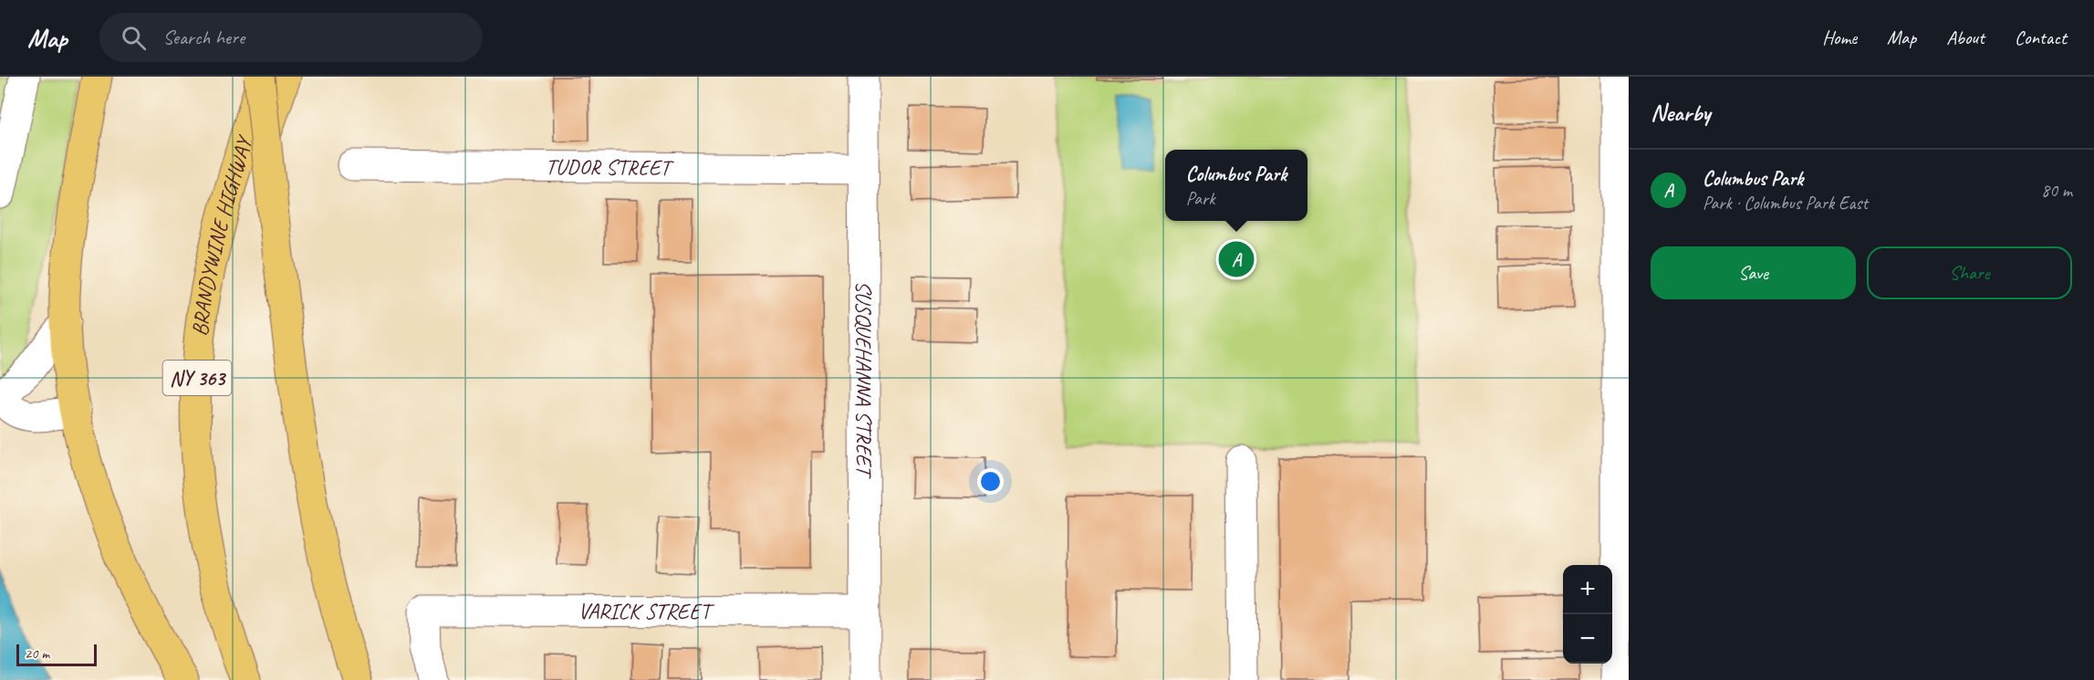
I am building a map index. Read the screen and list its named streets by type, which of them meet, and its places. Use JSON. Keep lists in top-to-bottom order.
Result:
{
  "streets": {
    "main road": ["BRANDYWINE HIGHWAY", "NY 363"],
    "street": ["TUDOR STREET", "SUSQUEHANNA STREET", "VARICK STREET"]
  },
  "crossings": [
    ["TUDOR STREET", "SUSQUEHANNA STREET"],
    ["SUSQUEHANNA STREET", "VARICK STREET"]
  ],
  "scale_bar": "20 m",
  "page": {
    "header": "Map",
    "search": "Search here",
    "nav": [
      "Home",
      "Map",
      "About",
      "Contact"
    ],
    "heading": "Nearby",
    "list": [
      {
        "mark": "A",
        "name": "Columbus Park",
        "note": "Park · Columbus Park East",
        "value": "80 m"
      }
    ],
    "popup": ["Columbus Park", "Park"],
    "buttons": ["Save", "Share"],
    "pins": "A",
    "map_buttons": ["+", "−"],
    "scale": "20 m"
  }
}
